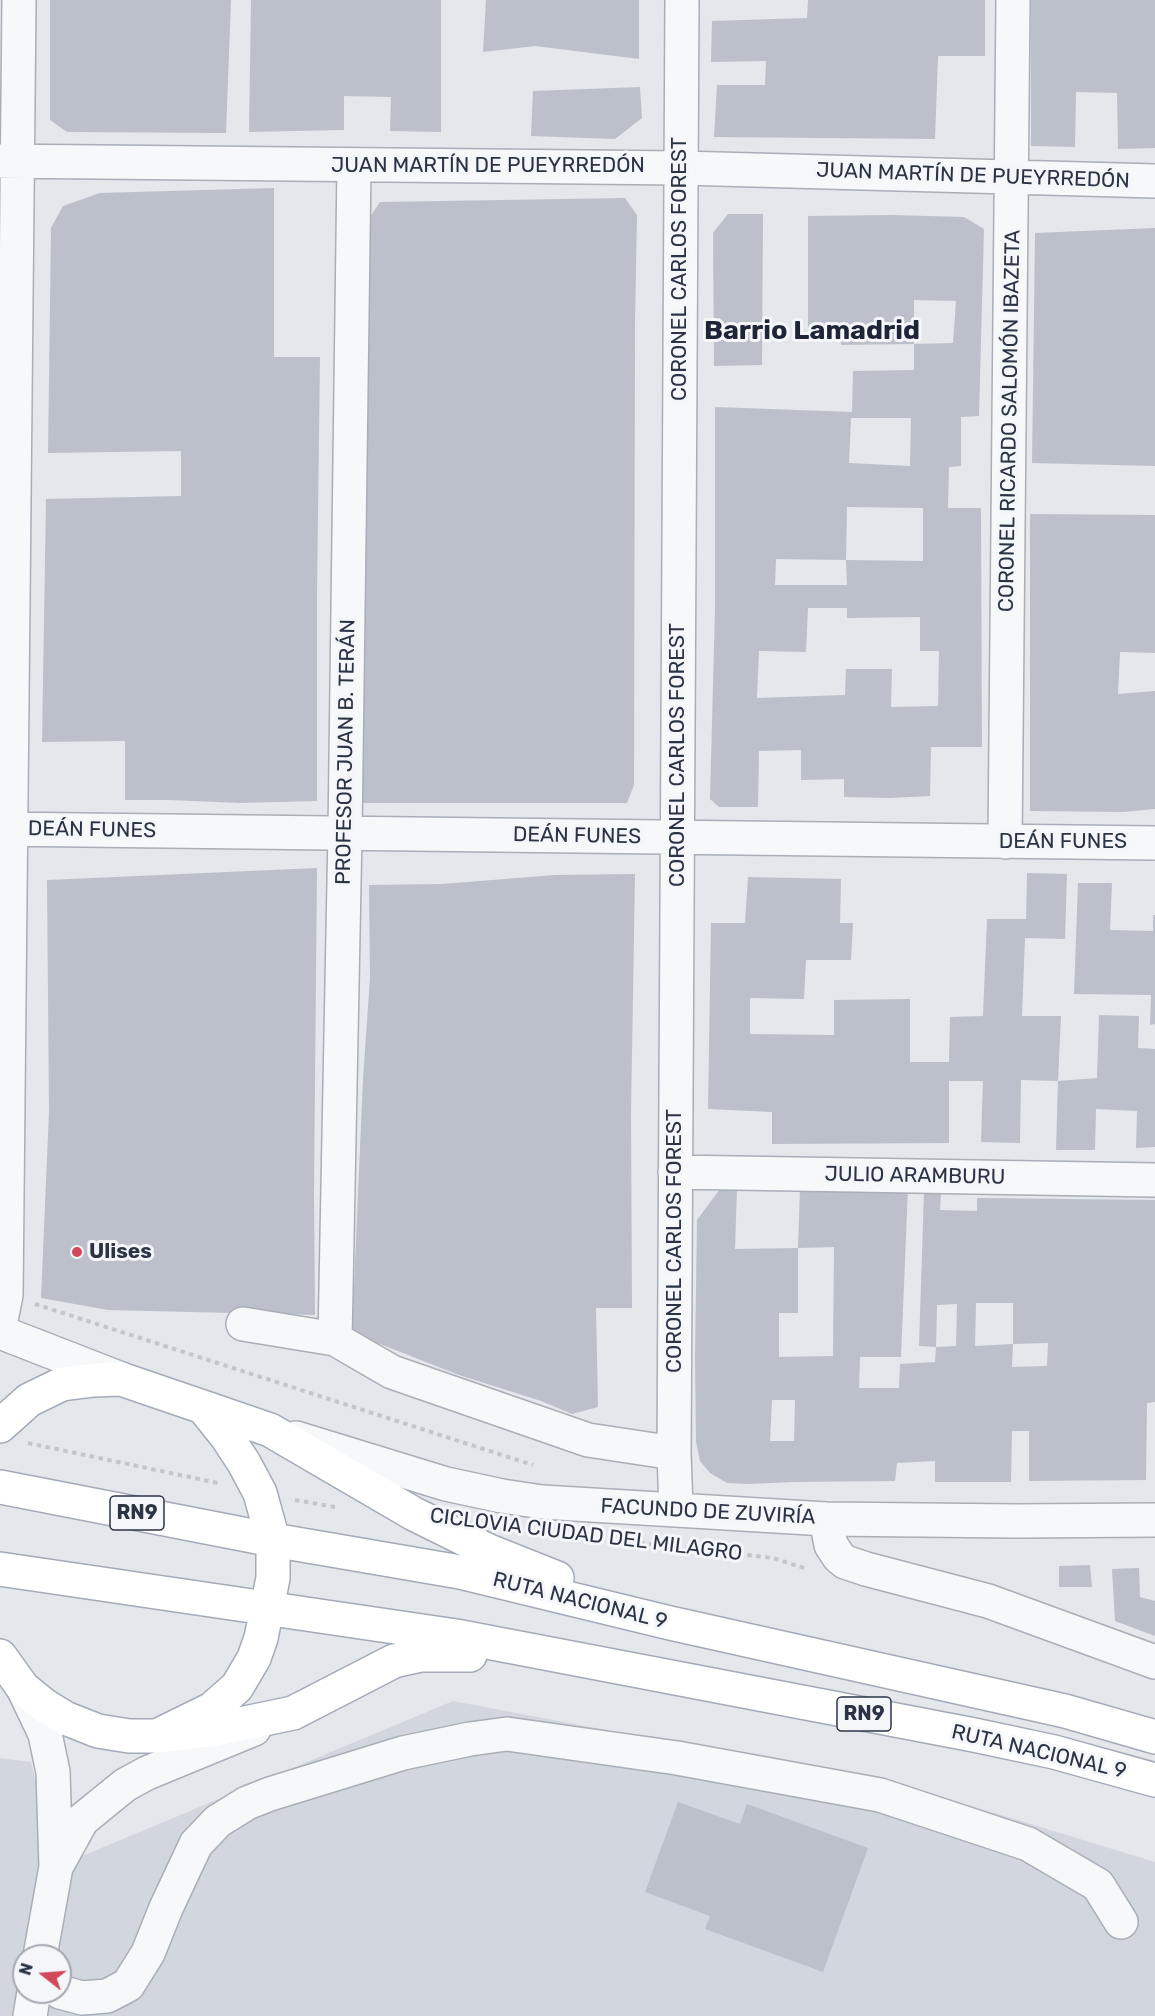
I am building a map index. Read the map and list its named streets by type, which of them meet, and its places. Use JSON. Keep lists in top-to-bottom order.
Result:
{
  "streets": {
    "main road": ["RN9", "RUTA NACIONAL 9"],
    "street": [
      "JUAN MARTÍN DE PUEYRREDÓN",
      "CORONEL CARLOS FOREST",
      "CORONEL RICARDO SALOMÓN IBAZETA",
      "PROFESOR JUAN B. TERÁN",
      "DEÁN FUNES",
      "JULIO ARAMBURU",
      "FACUNDO DE ZUVIRÍA"
    ],
    "path": ["CICLOVIA CIUDAD DEL MILAGRO"]
  },
  "crossings": [
    ["JUAN MARTÍN DE PUEYRREDÓN", "CORONEL CARLOS FOREST"],
    ["JUAN MARTÍN DE PUEYRREDÓN", "CORONEL RICARDO SALOMÓN IBAZETA"],
    ["JUAN MARTÍN DE PUEYRREDÓN", "PROFESOR JUAN B. TERÁN"],
    ["CORONEL CARLOS FOREST", "DEÁN FUNES"],
    ["CORONEL CARLOS FOREST", "JULIO ARAMBURU"],
    ["CORONEL CARLOS FOREST", "FACUNDO DE ZUVIRÍA"],
    ["CORONEL RICARDO SALOMÓN IBAZETA", "DEÁN FUNES"],
    ["PROFESOR JUAN B. TERÁN", "DEÁN FUNES"]
  ],
  "districts": ["Barrio Lamadrid"],
  "places": ["Ulises"],
  "north": "left"
}
